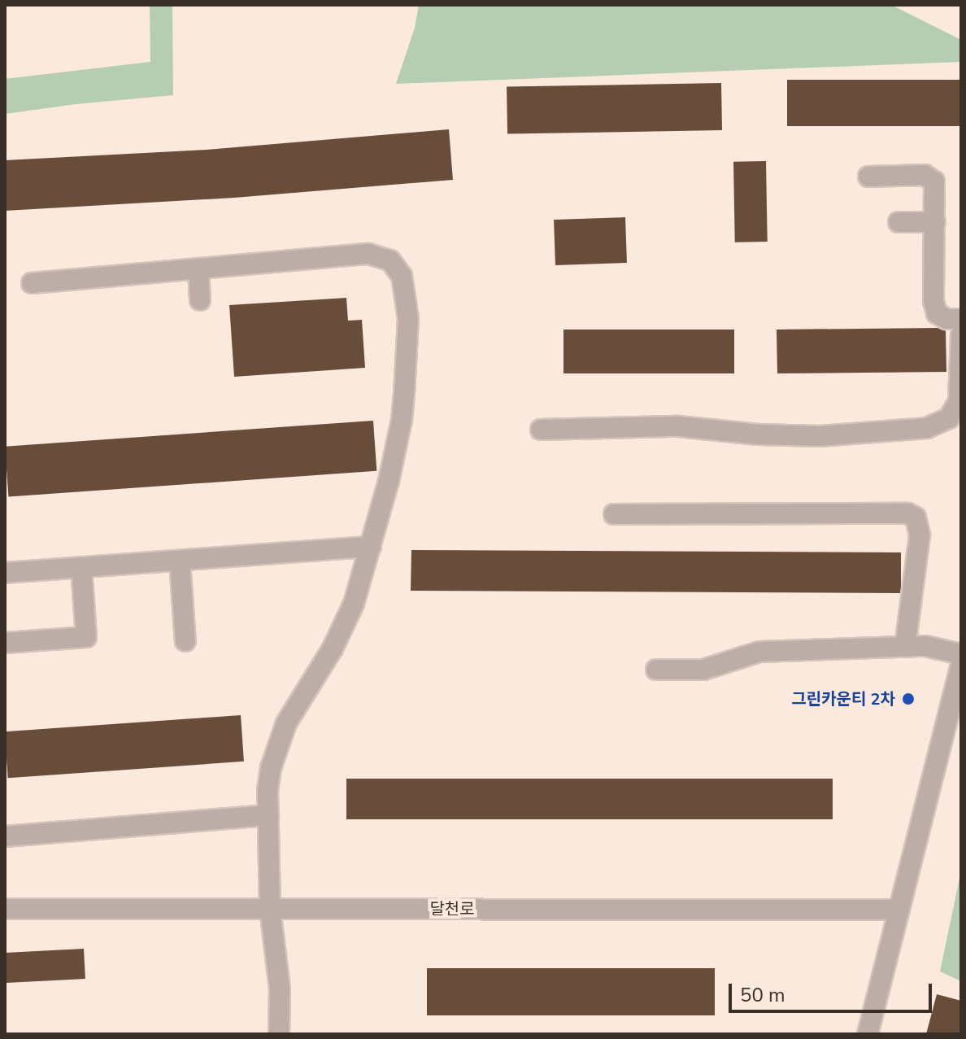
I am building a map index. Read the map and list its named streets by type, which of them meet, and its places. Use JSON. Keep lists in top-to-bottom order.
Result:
{
  "streets": {
    "street": ["달천로"]
  },
  "places": ["그린카운티 2차"],
  "scale_bar": "50 m"
}
